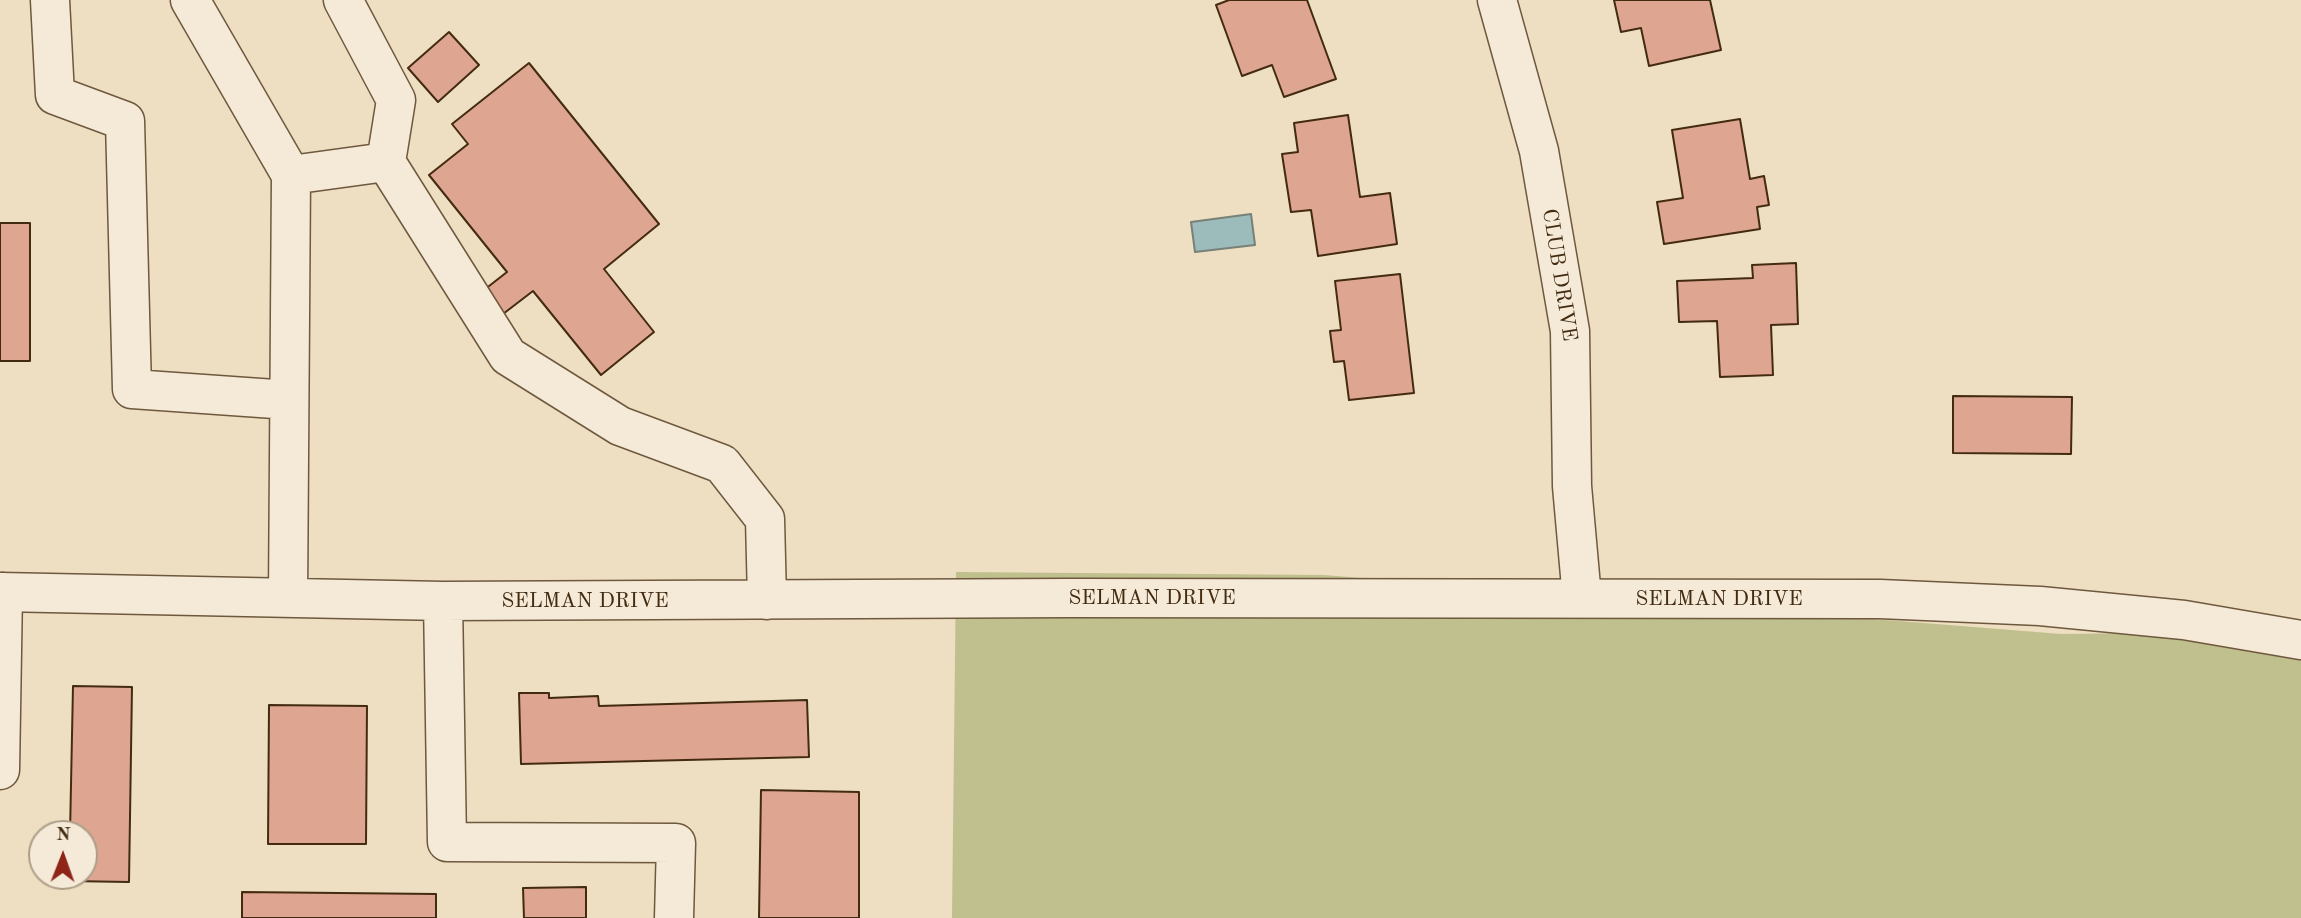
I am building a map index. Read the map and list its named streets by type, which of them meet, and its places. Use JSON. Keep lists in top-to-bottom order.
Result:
{
  "streets": {
    "street": ["CLUB DRIVE", "SELMAN DRIVE"]
  },
  "crossings": [
    ["CLUB DRIVE", "SELMAN DRIVE"]
  ],
  "north": "top"
}
